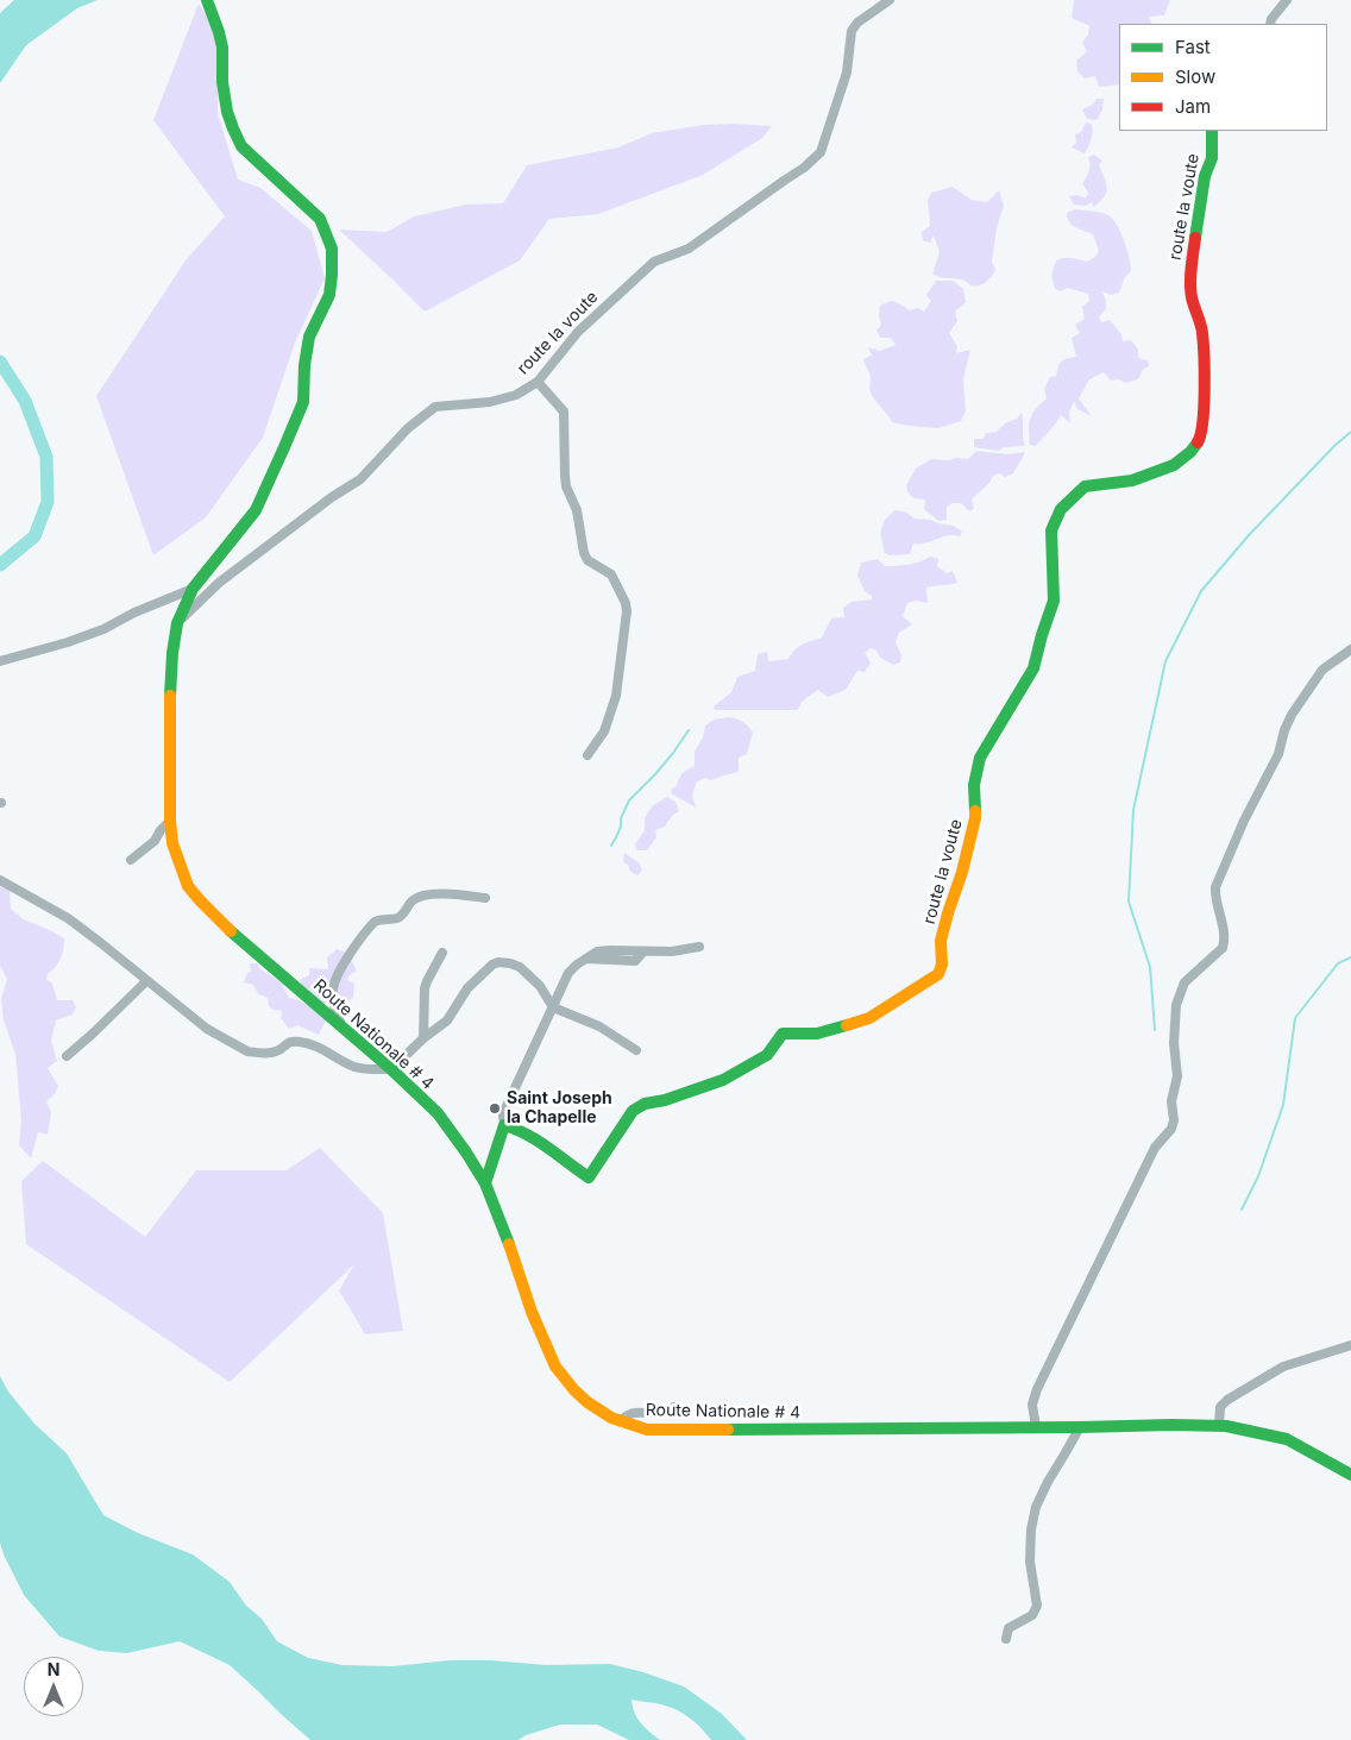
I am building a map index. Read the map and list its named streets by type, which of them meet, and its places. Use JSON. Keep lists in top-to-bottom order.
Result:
{
  "streets": {
    "main road": ["route la voute", "Route Nationale # 4"]
  },
  "crossings": [
    ["route la voute", "Route Nationale # 4"]
  ],
  "places": ["Saint Joseph la Chapelle"],
  "legend": ["Fast", "Slow", "Jam"],
  "north": "top"
}
